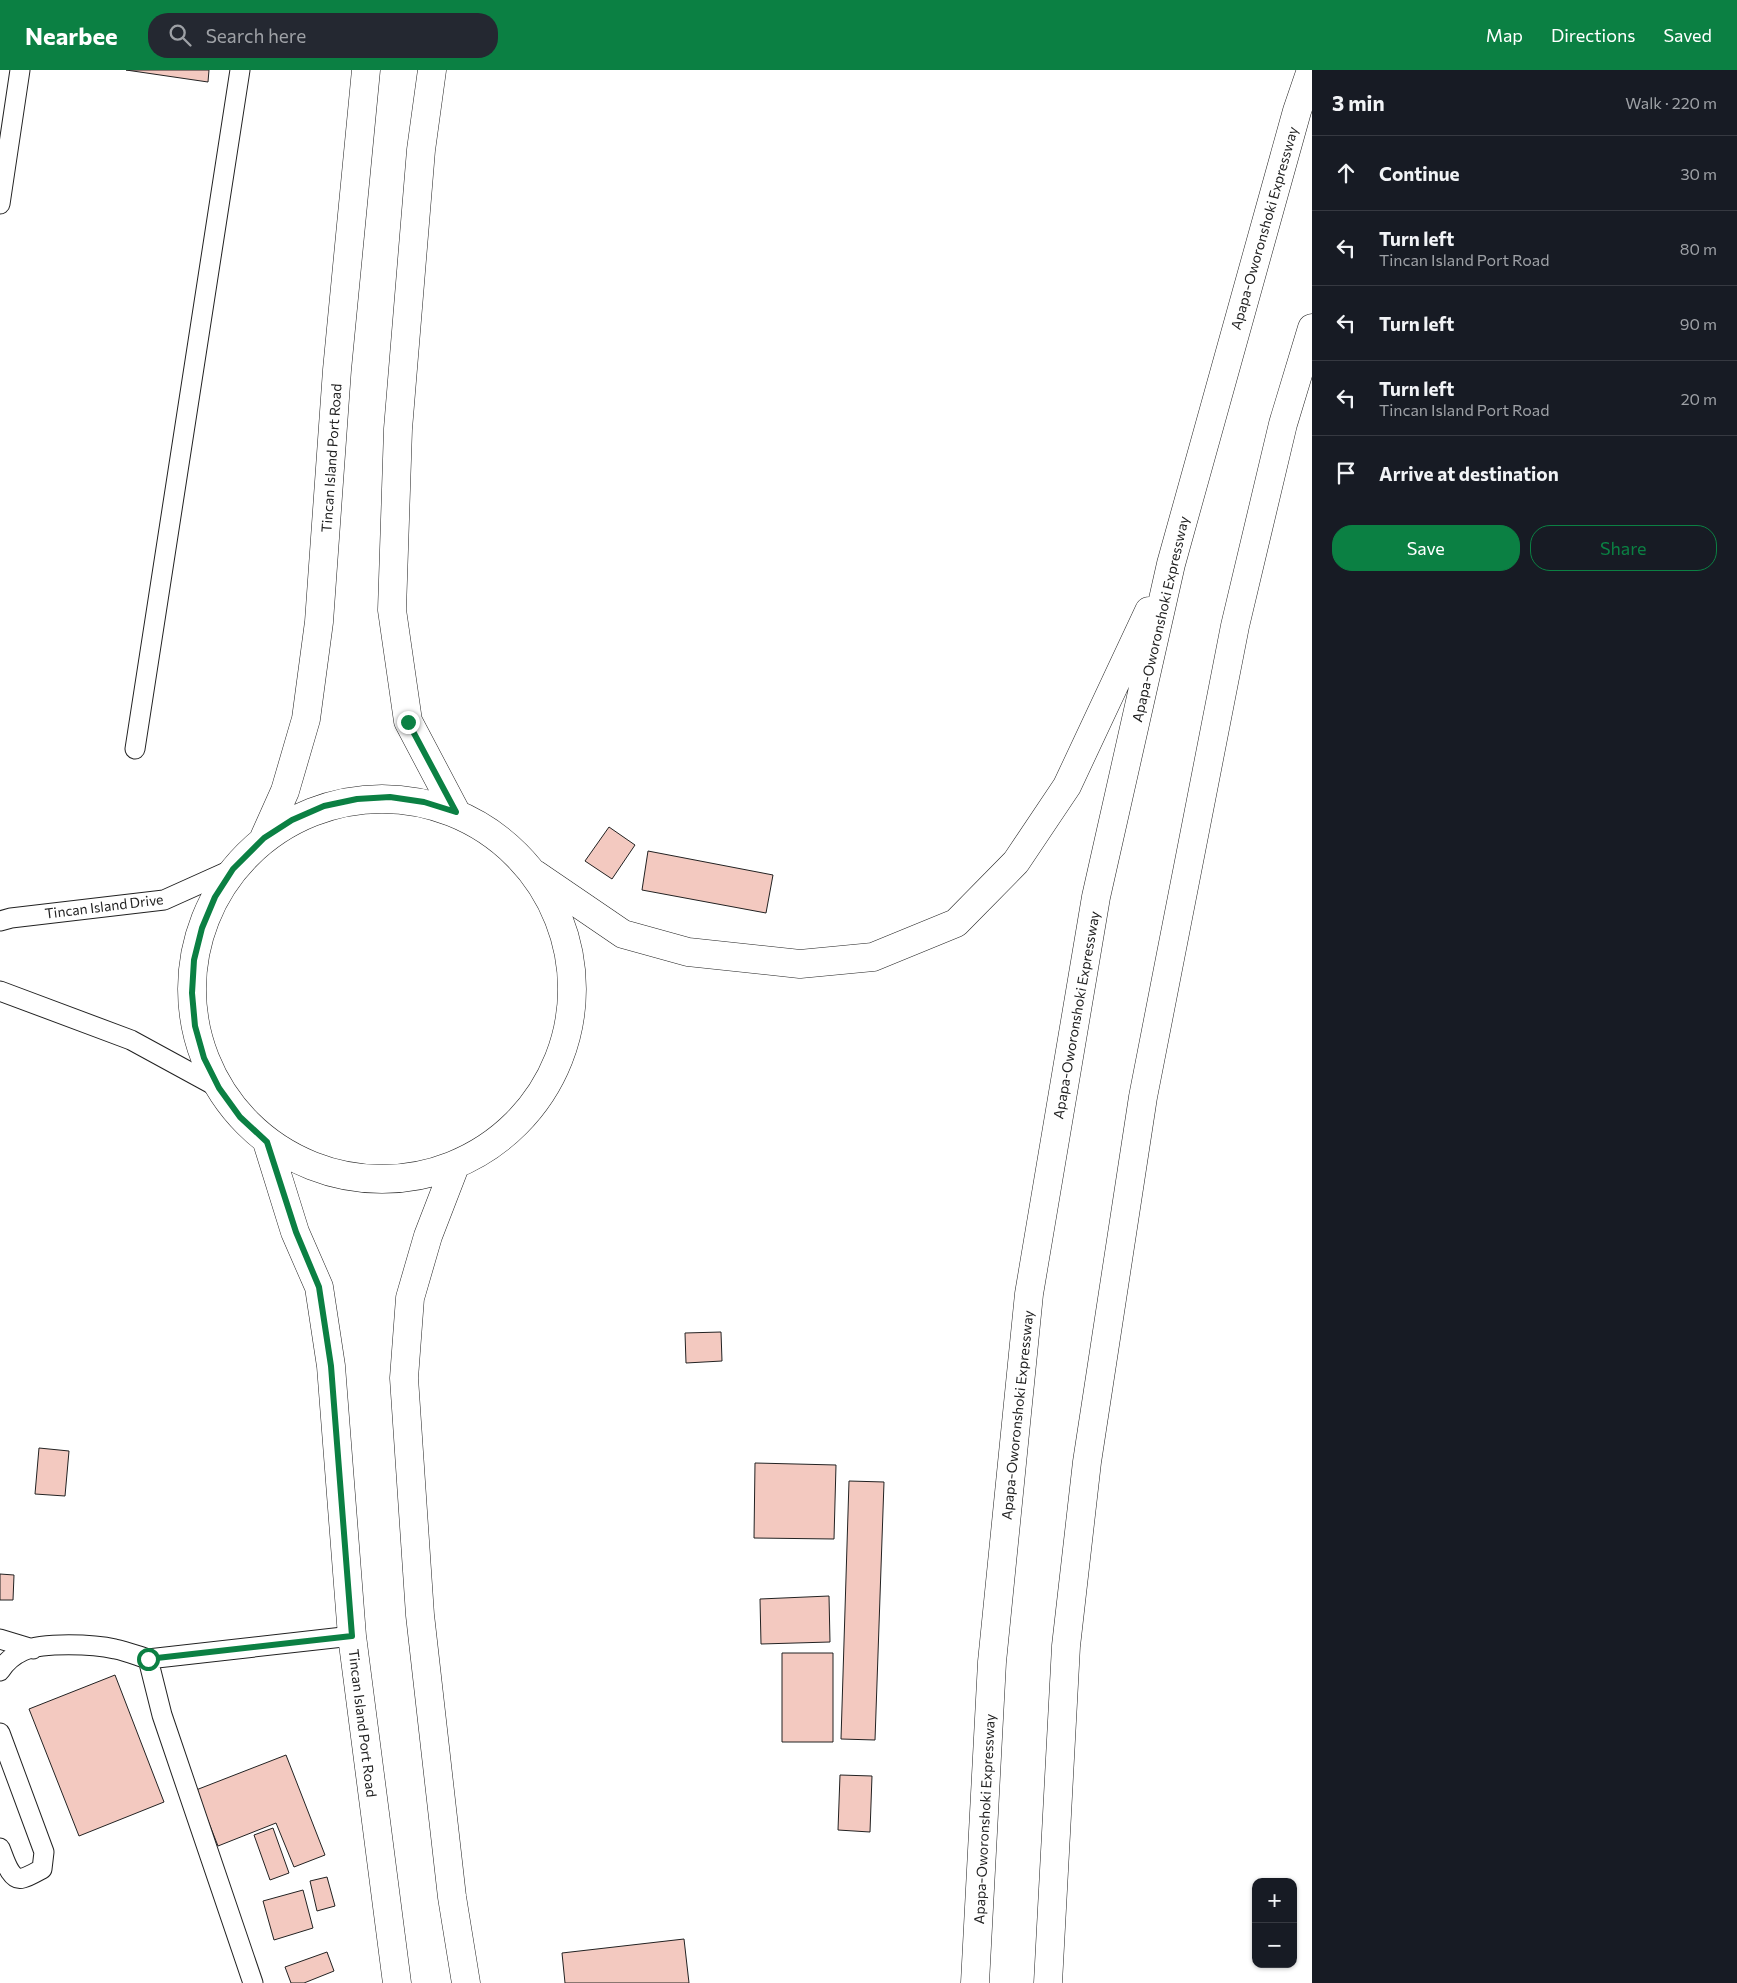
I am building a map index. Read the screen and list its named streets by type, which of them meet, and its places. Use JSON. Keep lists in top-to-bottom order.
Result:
{
  "streets": {
    "main road": ["Apapa-Oworonshoki Expressway", "Tincan Island Port Road"],
    "lane": ["Tincan Island Drive"]
  },
  "page": {
    "header": "Nearbee",
    "search": "Search here",
    "nav": ["Map", "Directions", "Saved"],
    "heading": ["3 min", "Walk · 220 m"],
    "list": [
      ["Continue", "30 m"],
      ["Turn left", "Tincan Island Port Road", "80 m"],
      ["Turn left", "90 m"],
      ["Turn left", "Tincan Island Port Road", "20 m"],
      "Arrive at destination"
    ],
    "buttons": ["Save", "Share"],
    "map_buttons": ["+", "−"]
  }
}
